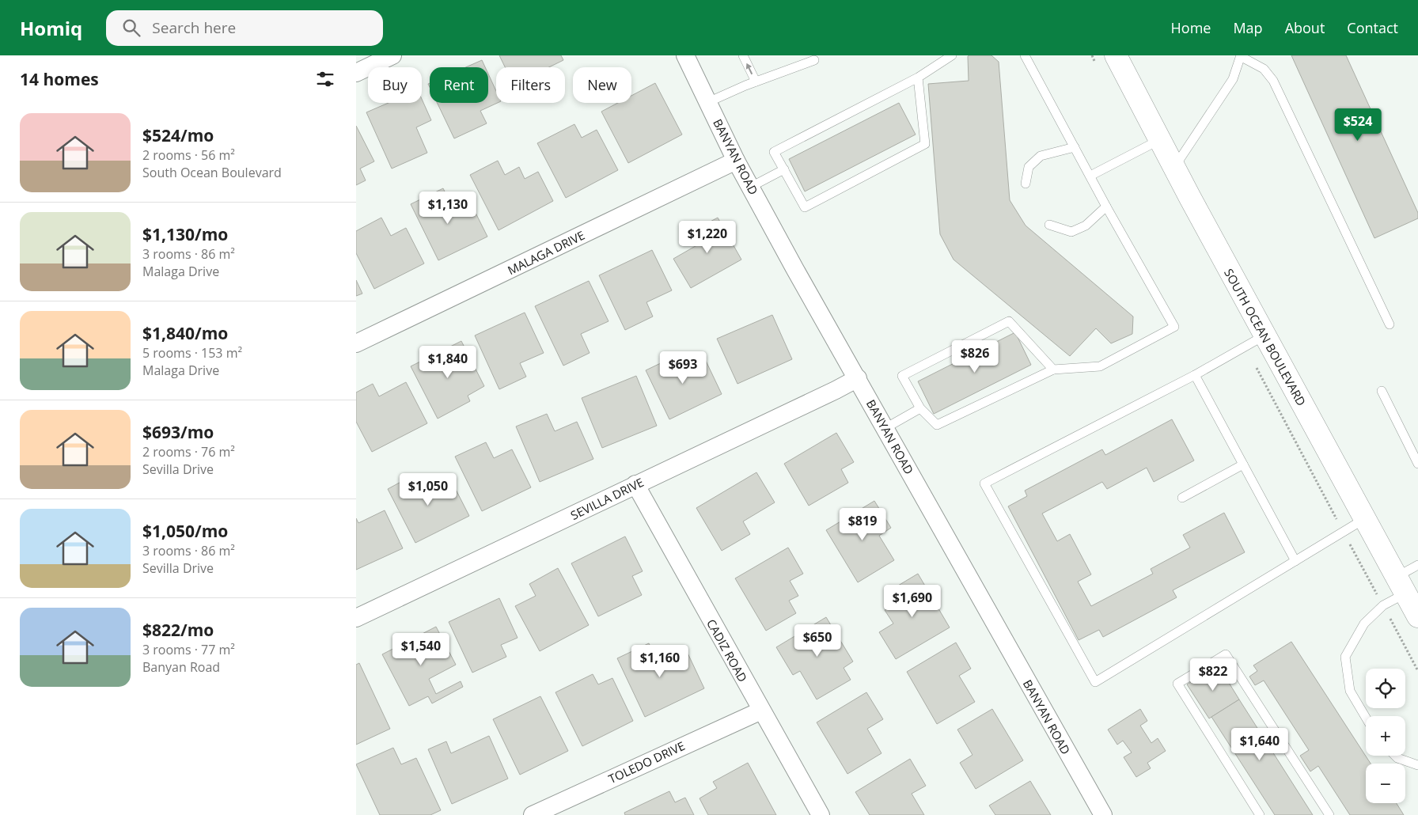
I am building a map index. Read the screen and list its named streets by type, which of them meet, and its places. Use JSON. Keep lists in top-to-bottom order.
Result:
{
  "streets": {
    "main road": ["SOUTH OCEAN BOULEVARD"],
    "street": [
      "BANYAN ROAD",
      "MALAGA DRIVE",
      "SEVILLA DRIVE",
      "CADIZ ROAD",
      "TOLEDO DRIVE"
    ]
  },
  "crossings": [
    ["BANYAN ROAD", "MALAGA DRIVE"],
    ["BANYAN ROAD", "SEVILLA DRIVE"],
    ["SEVILLA DRIVE", "CADIZ ROAD"],
    ["CADIZ ROAD", "TOLEDO DRIVE"]
  ],
  "page": {
    "header": "Homiq",
    "search": "Search here",
    "nav": [
      "Home",
      "Map",
      "About",
      "Contact"
    ],
    "heading": "14 homes",
    "chip": [
      "Buy",
      "Rent",
      "Filters",
      "New"
    ],
    "list": [
      {
        "name": "$524/mo",
        "note": "2 rooms · 56 m² · South Ocean Boulevard"
      },
      {
        "name": "$1,130/mo",
        "note": "3 rooms · 86 m² · Malaga Drive"
      },
      {
        "name": "$1,840/mo",
        "note": "5 rooms · 153 m² · Malaga Drive"
      },
      {
        "name": "$693/mo",
        "note": "2 rooms · 76 m² · Sevilla Drive"
      },
      {
        "name": "$1,050/mo",
        "note": "3 rooms · 86 m² · Sevilla Drive"
      },
      {
        "name": "$822/mo",
        "note": "3 rooms · 77 m² · Banyan Road"
      }
    ],
    "price": [
      "$524",
      "$1,130",
      "$1,220",
      "$826",
      "$1,840",
      "$693",
      "$1,050",
      "$819",
      "$1,690",
      "$650",
      "$1,540",
      "$1,160",
      "$822",
      "$1,640"
    ],
    "map_buttons": ["+", "−"]
  }
}
